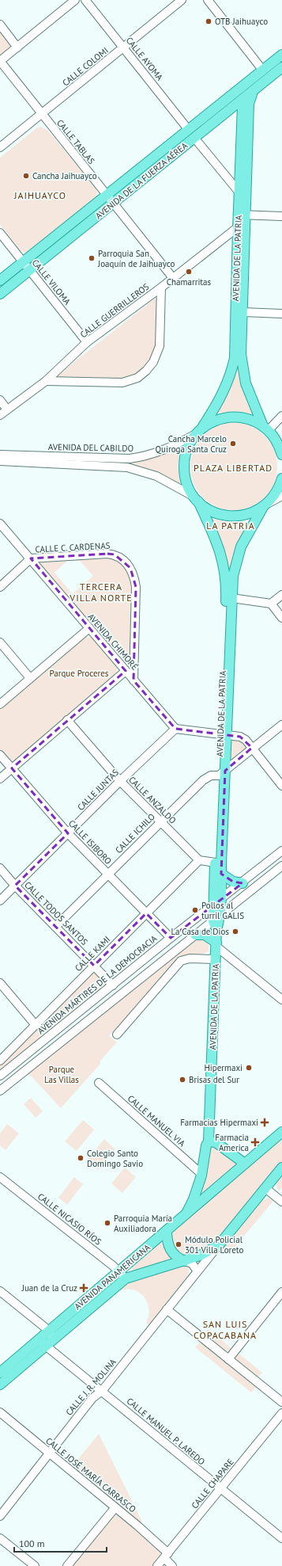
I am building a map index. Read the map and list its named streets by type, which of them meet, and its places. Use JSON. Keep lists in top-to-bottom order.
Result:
{
  "streets": {
    "main road": ["AVENIDA DE LA FUERZA AÉREA", "AVENIDA DE LA PATRIA", "AVENIDA PANAMERICANA"],
    "street": [
      "CALLE AYOMA",
      "CALLE COLOMI",
      "CALLE TABLAS",
      "CALLE VILOMA",
      "CALLE GUERRILLEROS",
      "AVENIDA DEL CABILDO",
      "CALLE C. CARDENAS",
      "AVENIDA CHIMORÉ",
      "CALLE JUNTAS",
      "CALLE ANZALDO",
      "CALLE ICHILO",
      "CALLE ISIBORO",
      "CALLE TODOS SANTOS",
      "CALLE KAMI",
      "AVENIDA MÁRTIRES DE LA DEMOCRACIA",
      "CALLE MANUEL VIA",
      "CALLE NICASIO RÍOS",
      "CALLE J. R. MOLINA",
      "CALLE MANUEL P. LAREDO",
      "CALLE JOSÉ MARÍA CARRASCO",
      "CALLE CHAPARE"
    ]
  },
  "crossings": [
    ["CALLE AYOMA", "CALLE COLOMI"],
    ["CALLE AYOMA", "AVENIDA DE LA FUERZA AÉREA"],
    ["CALLE COLOMI", "CALLE TABLAS"],
    ["CALLE TABLAS", "AVENIDA DE LA FUERZA AÉREA"],
    ["CALLE TABLAS", "CALLE GUERRILLEROS"],
    ["AVENIDA DE LA FUERZA AÉREA", "AVENIDA DE LA PATRIA"],
    ["AVENIDA DE LA FUERZA AÉREA", "CALLE VILOMA"],
    ["AVENIDA DE LA PATRIA", "CALLE GUERRILLEROS"],
    ["AVENIDA DE LA PATRIA", "AVENIDA DEL CABILDO"],
    ["AVENIDA DE LA PATRIA", "CALLE ICHILO"],
    ["AVENIDA DE LA PATRIA", "AVENIDA MÁRTIRES DE LA DEMOCRACIA"],
    ["AVENIDA DE LA PATRIA", "CALLE MANUEL VIA"],
    ["AVENIDA DE LA PATRIA", "AVENIDA PANAMERICANA"],
    ["CALLE VILOMA", "CALLE GUERRILLEROS"],
    ["CALLE C. CARDENAS", "AVENIDA CHIMORÉ"],
    ["AVENIDA CHIMORÉ", "CALLE JUNTAS"],
    ["CALLE JUNTAS", "CALLE ANZALDO"],
    ["CALLE JUNTAS", "CALLE ISIBORO"],
    ["CALLE JUNTAS", "CALLE TODOS SANTOS"],
    ["CALLE ANZALDO", "CALLE ICHILO"],
    ["CALLE ANZALDO", "CALLE KAMI"],
    ["CALLE ICHILO", "CALLE ISIBORO"],
    ["CALLE ICHILO", "CALLE TODOS SANTOS"],
    ["CALLE ISIBORO", "CALLE KAMI"],
    ["CALLE ISIBORO", "AVENIDA MÁRTIRES DE LA DEMOCRACIA"],
    ["CALLE TODOS SANTOS", "CALLE KAMI"],
    ["CALLE TODOS SANTOS", "AVENIDA MÁRTIRES DE LA DEMOCRACIA"],
    ["CALLE NICASIO RÍOS", "AVENIDA PANAMERICANA"],
    ["AVENIDA PANAMERICANA", "CALLE J. R. MOLINA"],
    ["AVENIDA PANAMERICANA", "CALLE MANUEL P. LAREDO"],
    ["CALLE J. R. MOLINA", "CALLE MANUEL P. LAREDO"],
    ["CALLE J. R. MOLINA", "CALLE JOSÉ MARÍA CARRASCO"],
    ["CALLE MANUEL P. LAREDO", "CALLE CHAPARE"],
    ["CALLE JOSÉ MARÍA CARRASCO", "CALLE CHAPARE"]
  ],
  "districts": [
    "JAIHUAYCO",
    "PLAZA LIBERTAD",
    "LA PATRIA",
    "TERCERA VILLA NORTE",
    "SAN LUIS COPACABANA"
  ],
  "parks": ["Parque Proceres", "Parque Las Villas"],
  "places": {
    "other": [
      "OTB Jaihuayco",
      "Cancha Jaihuayco",
      "Parroquia San Joaquín de Jaihuayco",
      "Chamarritas",
      "Cancha Marcelo Quiroga Santa Cruz",
      "Pollos al turril GALIS",
      "La Casa de Dios",
      "Hipermaxi",
      "Brisas del Sur",
      "Colegio Santo Domingo Savio",
      "Parroquia María Auxiliadora",
      "Módulo Policial 301 Villa Loreto"
    ],
    "health": ["Farmacias Hipermaxi", "Farmacia America", "Juan de la Cruz"]
  },
  "scale_bar": "100 m"
}
